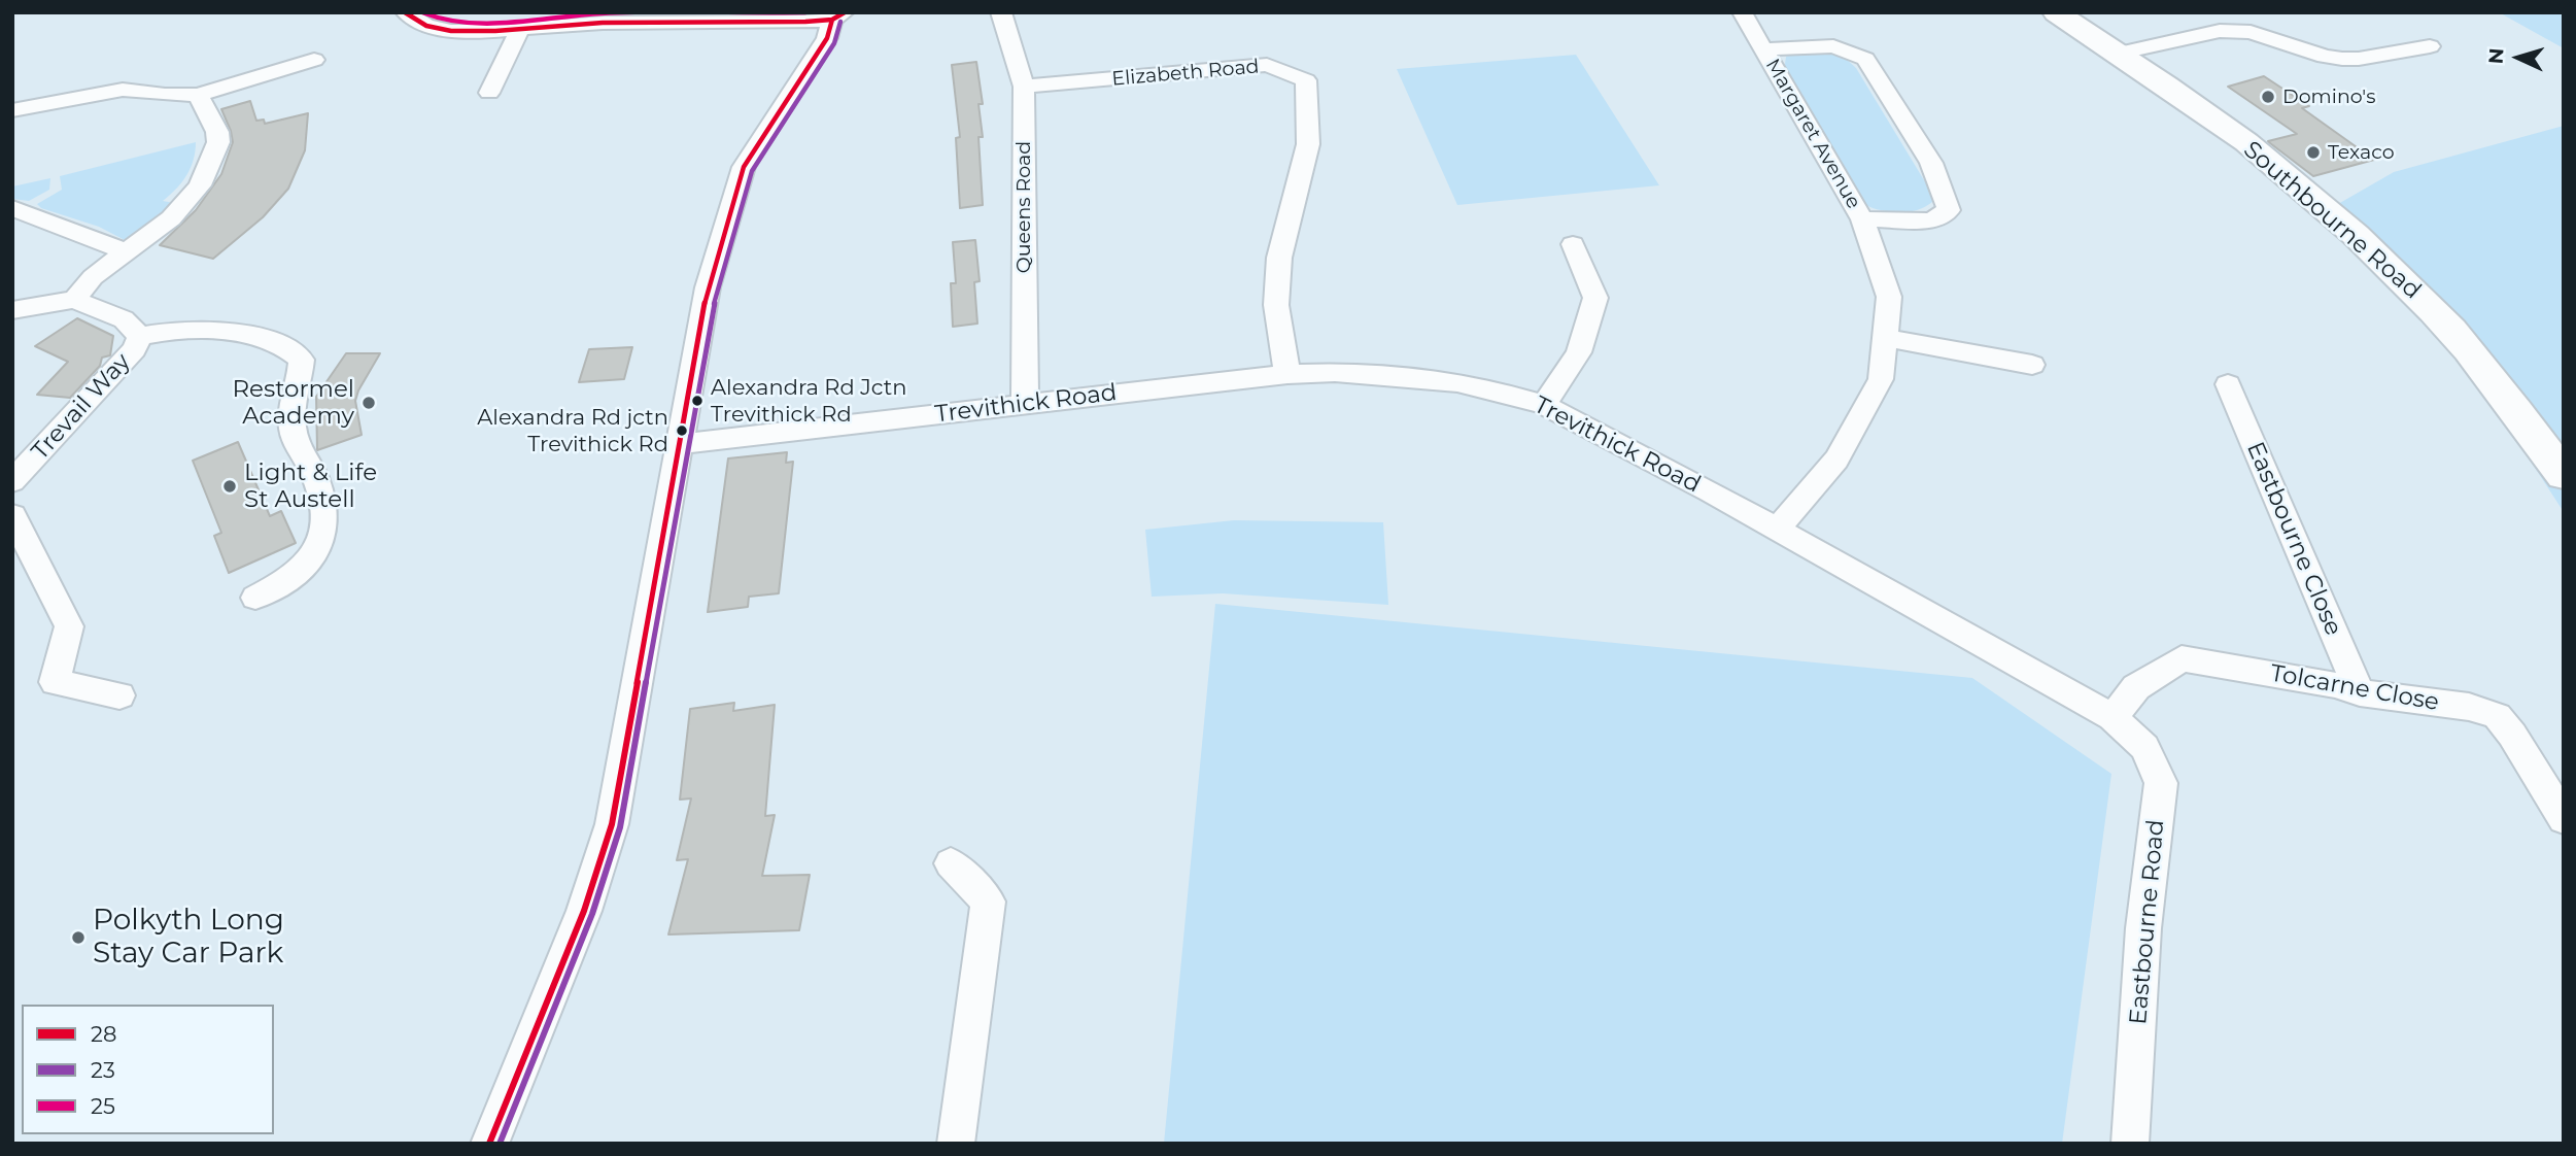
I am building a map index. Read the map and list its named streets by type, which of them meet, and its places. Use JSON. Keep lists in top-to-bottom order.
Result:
{
  "streets": {
    "highway": ["Southbourne Road"],
    "street": [
      "Elizabeth Road",
      "Margaret Avenue",
      "Queens Road",
      "Trevithick Road",
      "Trevail Way",
      "Eastbourne Close",
      "Tolcarne Close",
      "Eastbourne Road"
    ]
  },
  "crossings": [
    ["Elizabeth Road", "Queens Road"],
    ["Elizabeth Road", "Trevithick Road"],
    ["Margaret Avenue", "Trevithick Road"],
    ["Queens Road", "Trevithick Road"],
    ["Trevithick Road", "Tolcarne Close"],
    ["Trevithick Road", "Eastbourne Road"],
    ["Eastbourne Close", "Tolcarne Close"],
    ["Tolcarne Close", "Eastbourne Road"]
  ],
  "places": [
    "Domino's",
    "Texaco",
    "Alexandra Rd Jctn Trevithick Rd",
    "Restormel Academy",
    "Alexandra Rd jctn Trevithick Rd",
    "Light & Life St Austell",
    "Polkyth Long Stay Car Park"
  ],
  "lines": ["transit line 28", "transit line 25", "transit line 23"],
  "legend": ["28", "23", "25"],
  "north": "left"
}
